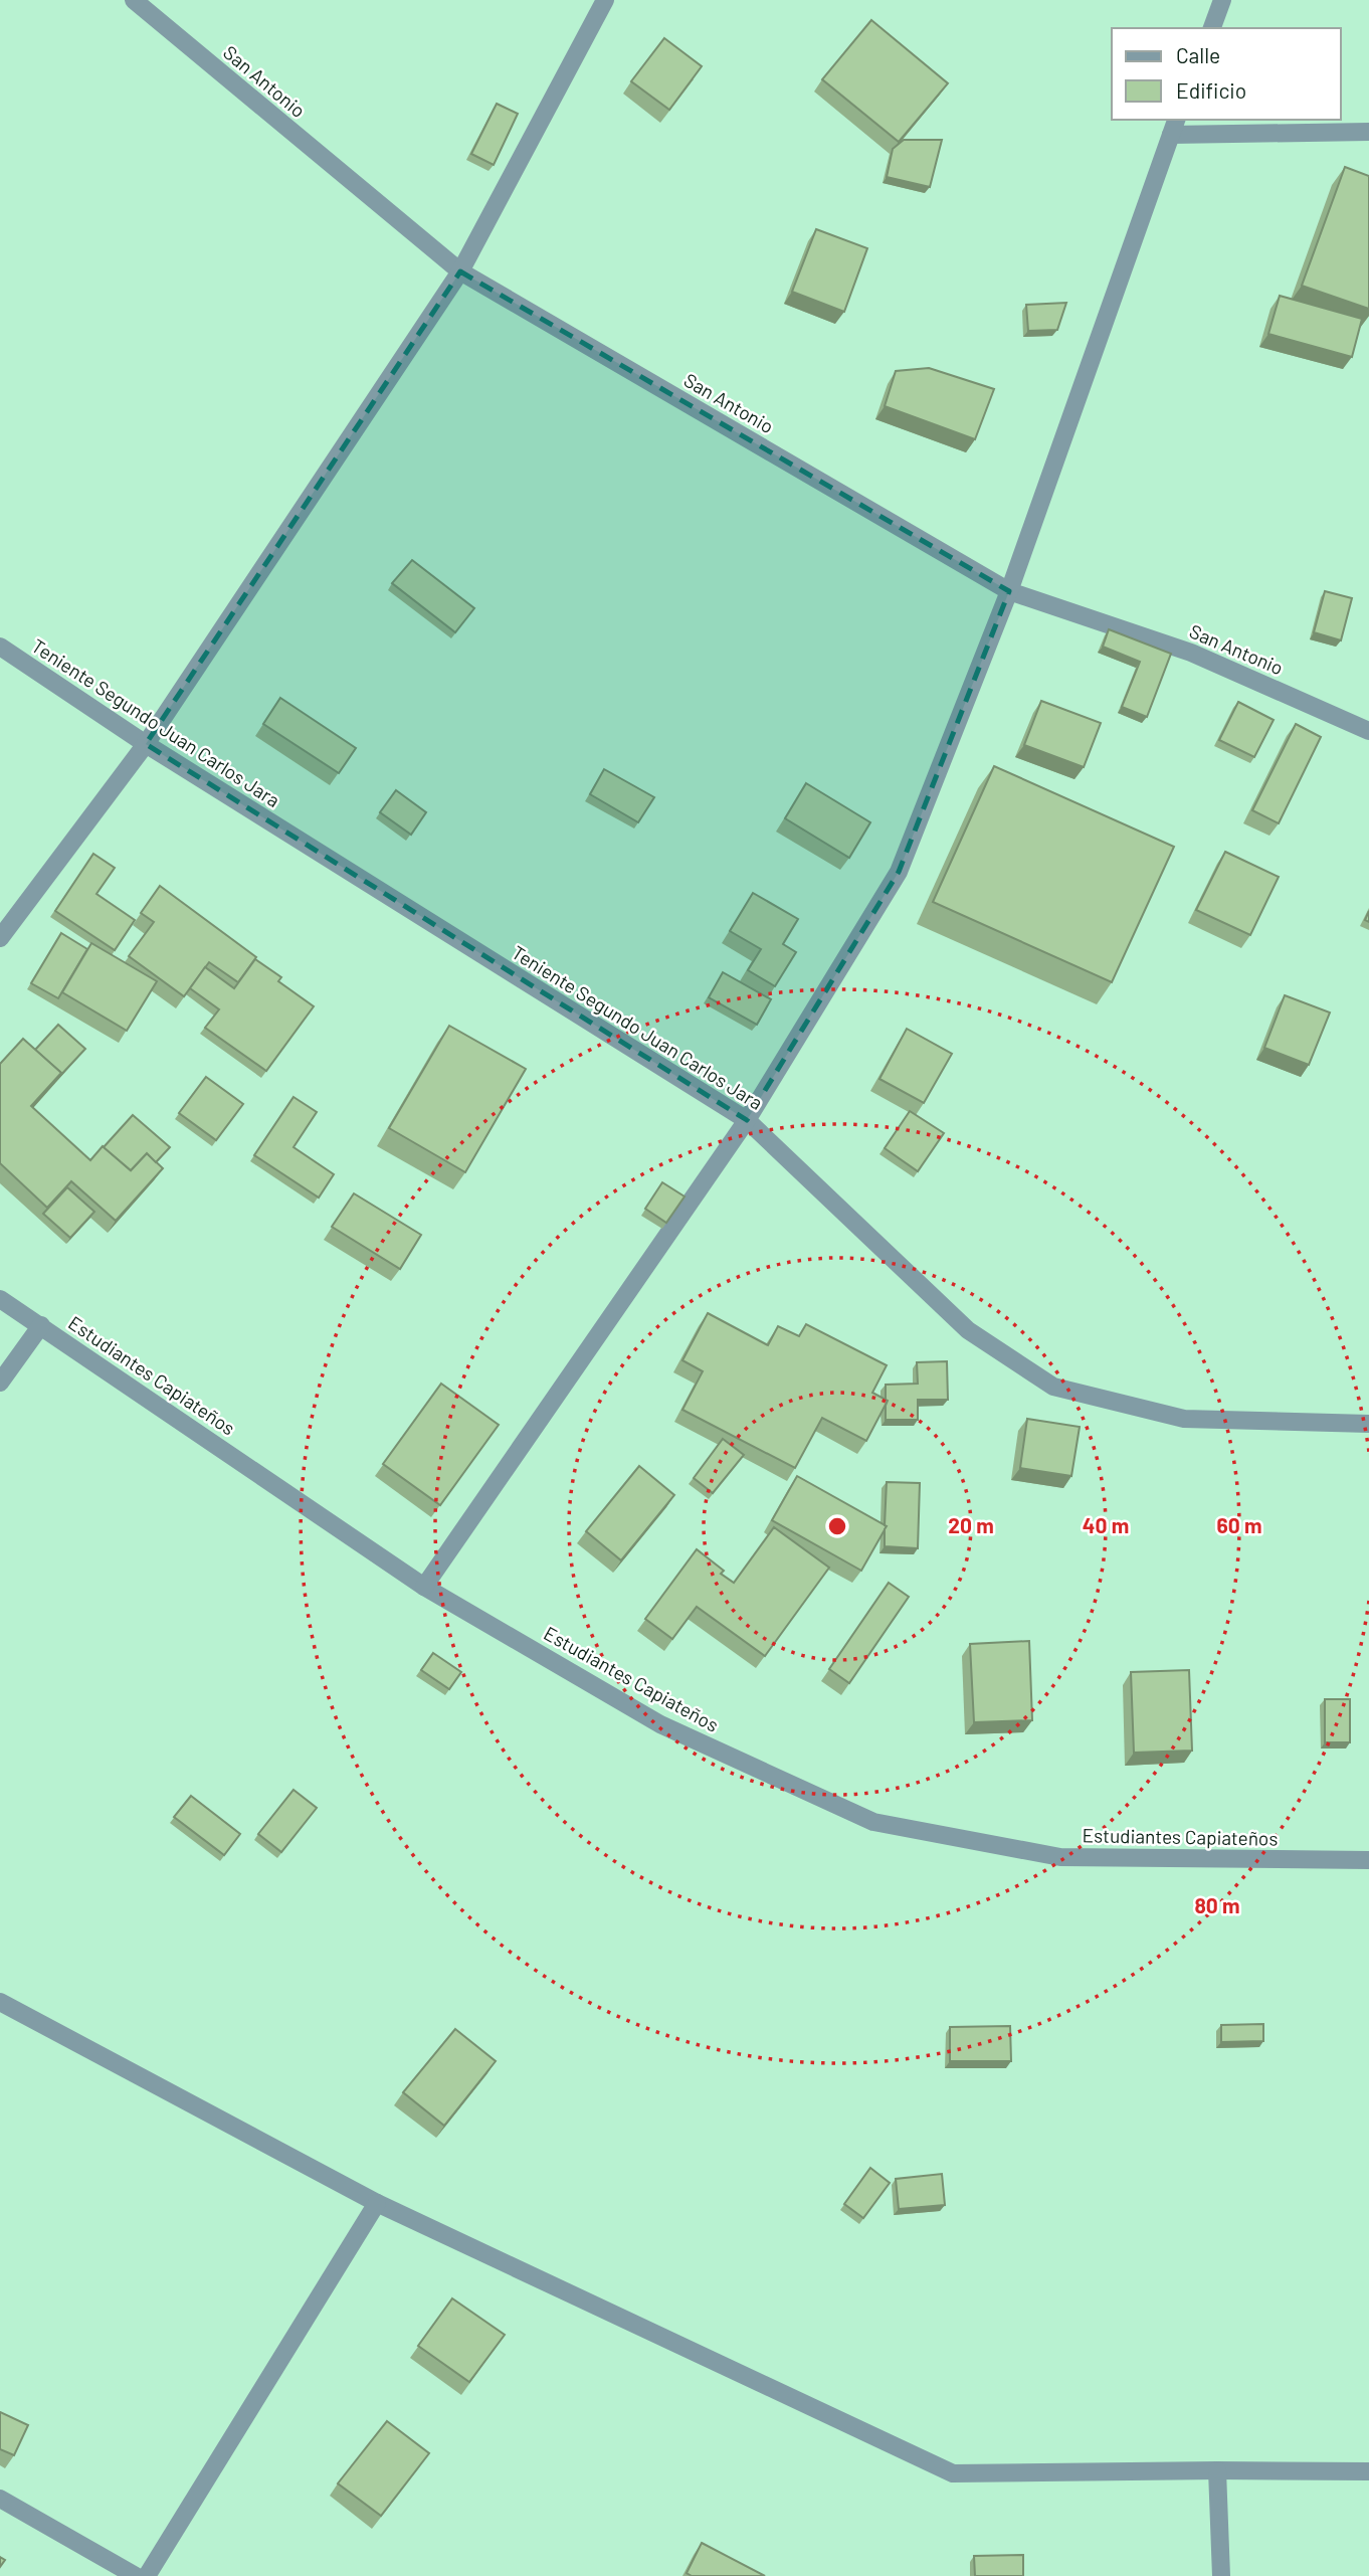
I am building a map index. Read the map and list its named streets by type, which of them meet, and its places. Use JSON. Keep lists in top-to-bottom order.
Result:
{
  "streets": {
    "street": ["San Antonio", "Teniente Segundo Juan Carlos Jara", "Estudiantes Capiateños"]
  },
  "legend": ["Calle", "Edificio"],
  "rings": [
    "20 m",
    "40 m",
    "60 m",
    "80 m"
  ]
}
